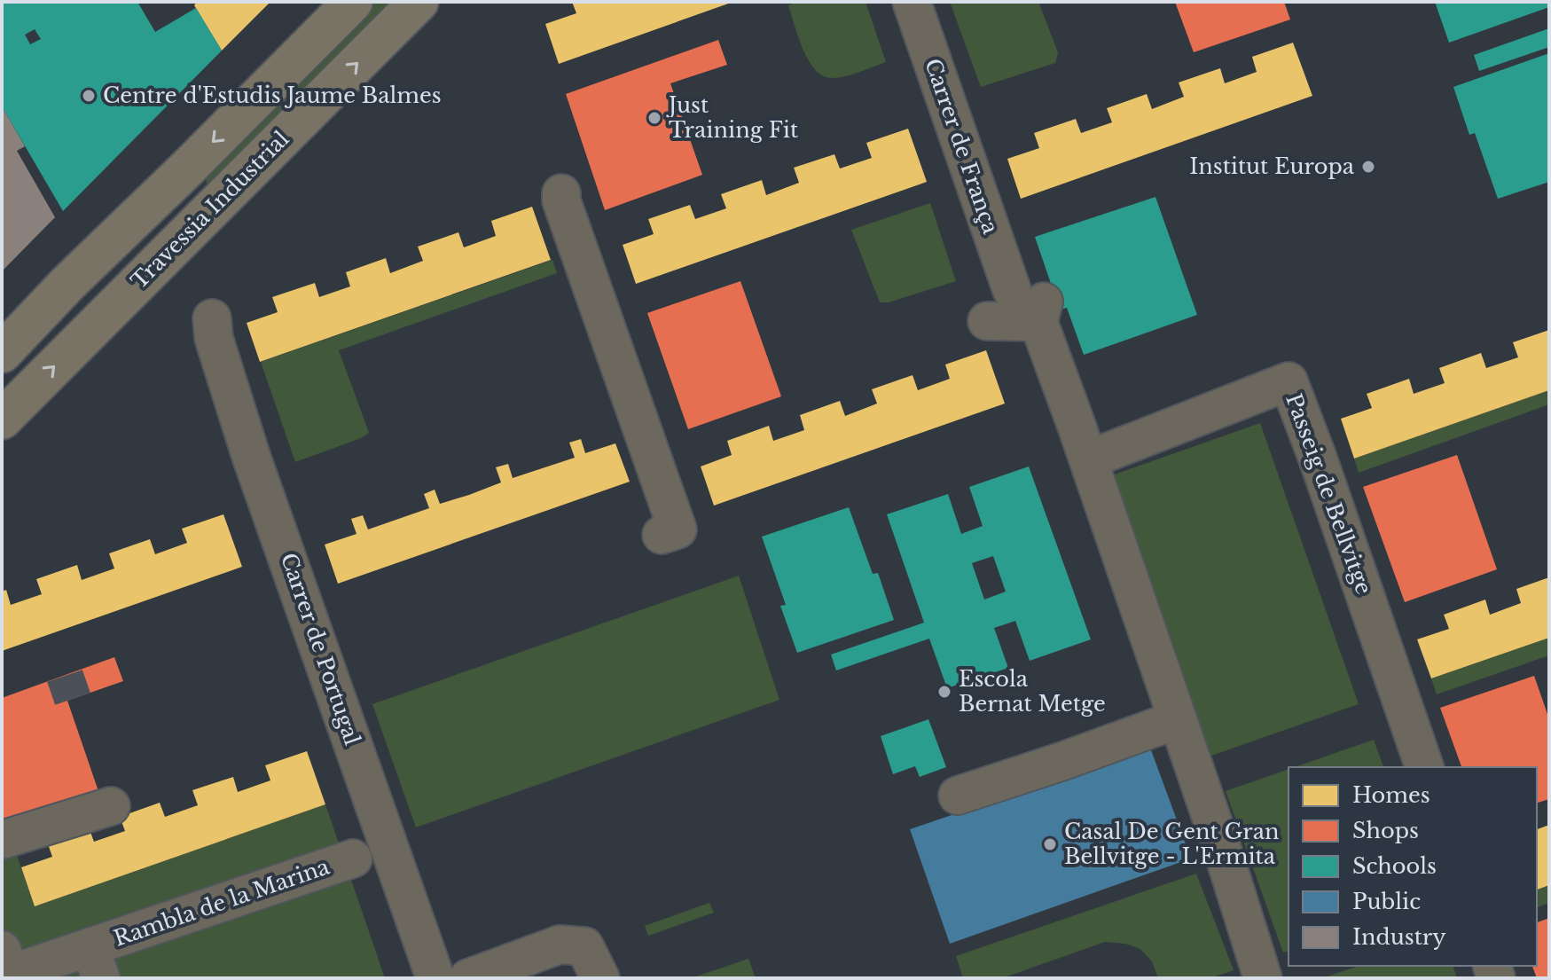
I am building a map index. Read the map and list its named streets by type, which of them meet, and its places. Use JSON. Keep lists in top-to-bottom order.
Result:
{
  "streets": {
    "street": [
      "Carrer de França",
      "Travessia Industrial",
      "Passeig de Bellvitge",
      "Carrer de Portugal",
      "Rambla de la Marina"
    ]
  },
  "places": [
    "Centre d'Estudis Jaume Balmes",
    "Just Training Fit",
    "Institut Europa",
    "Escola Bernat Metge",
    "Casal De Gent Gran Bellvitge - L'Ermita"
  ],
  "legend": [
    "Homes",
    "Shops",
    "Schools",
    "Public",
    "Industry"
  ]
}
